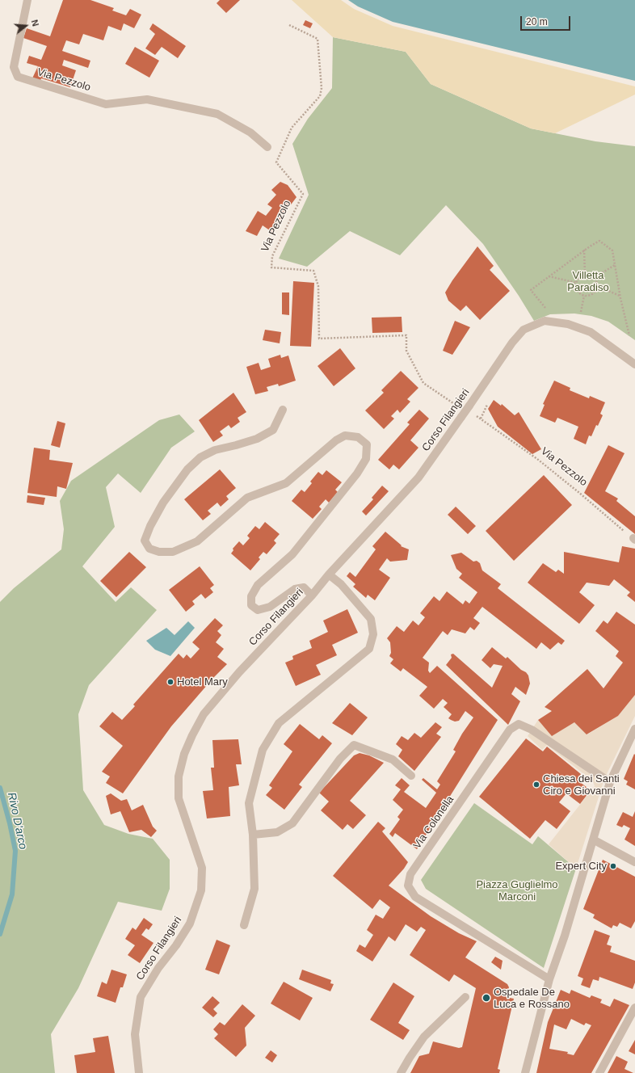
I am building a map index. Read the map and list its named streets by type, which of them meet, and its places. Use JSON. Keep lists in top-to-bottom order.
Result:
{
  "streets": {
    "street": ["Via Pezzolo", "Corso Filangieri", "Via Colonella"]
  },
  "water": ["Rivo D'arco"],
  "parks": ["Villetta Paradiso", "Piazza Guglielmo Marconi"],
  "places": [
    "Hotel Mary",
    "Chiesa dei Santi Ciro e Giovanni",
    "Expert City",
    "Ospedale De Luca e Rossano"
  ],
  "scale_bar": "20 m",
  "north": "right"
}
